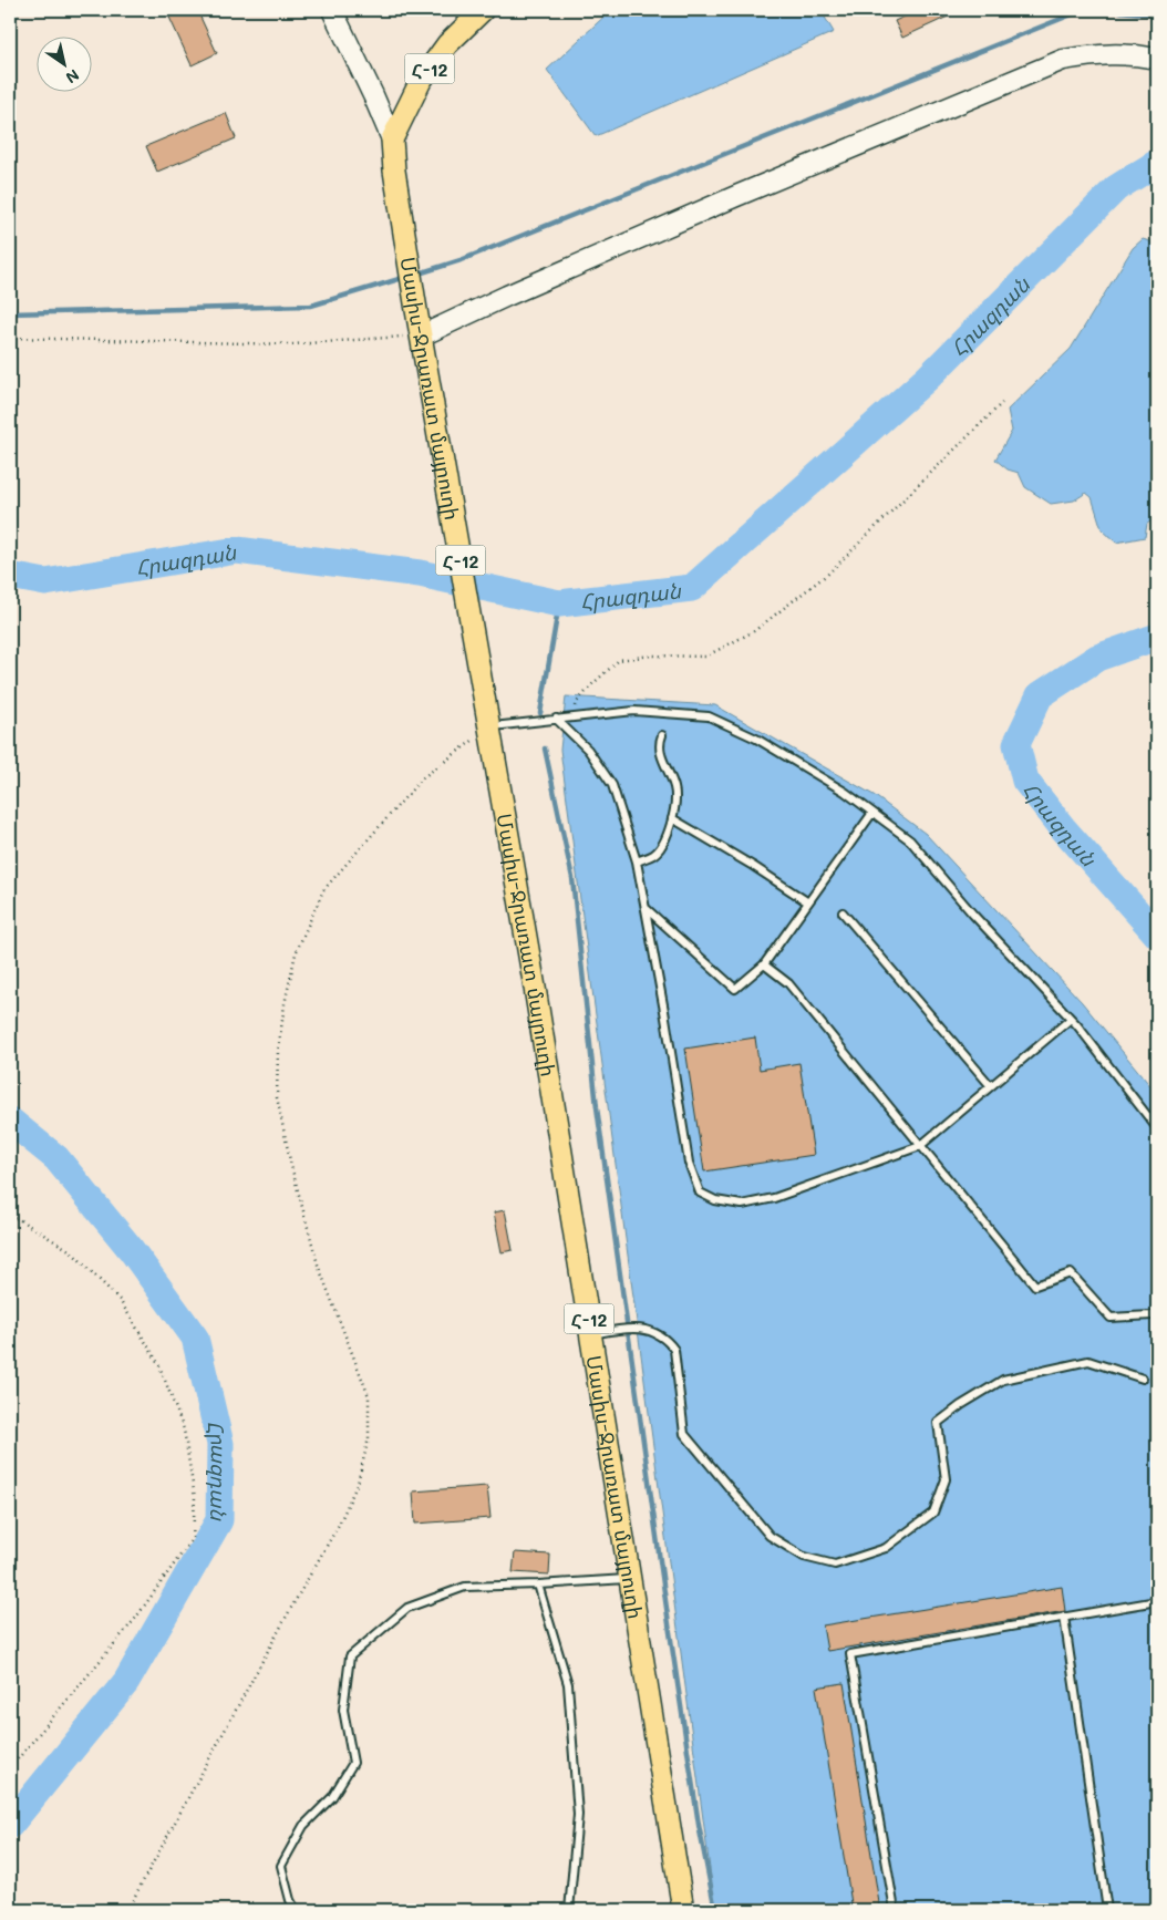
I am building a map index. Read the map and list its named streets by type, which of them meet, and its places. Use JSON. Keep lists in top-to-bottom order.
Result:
{
  "streets": {
    "main road": ["Հ-12", "Մասիս-Ջրառատ մայրուղի"]
  },
  "crossings": [
    ["Հ-12", "Մասիս-Ջրառատ մայրուղի"]
  ],
  "water": ["Հրազդան"],
  "north": "bottom right"
}
